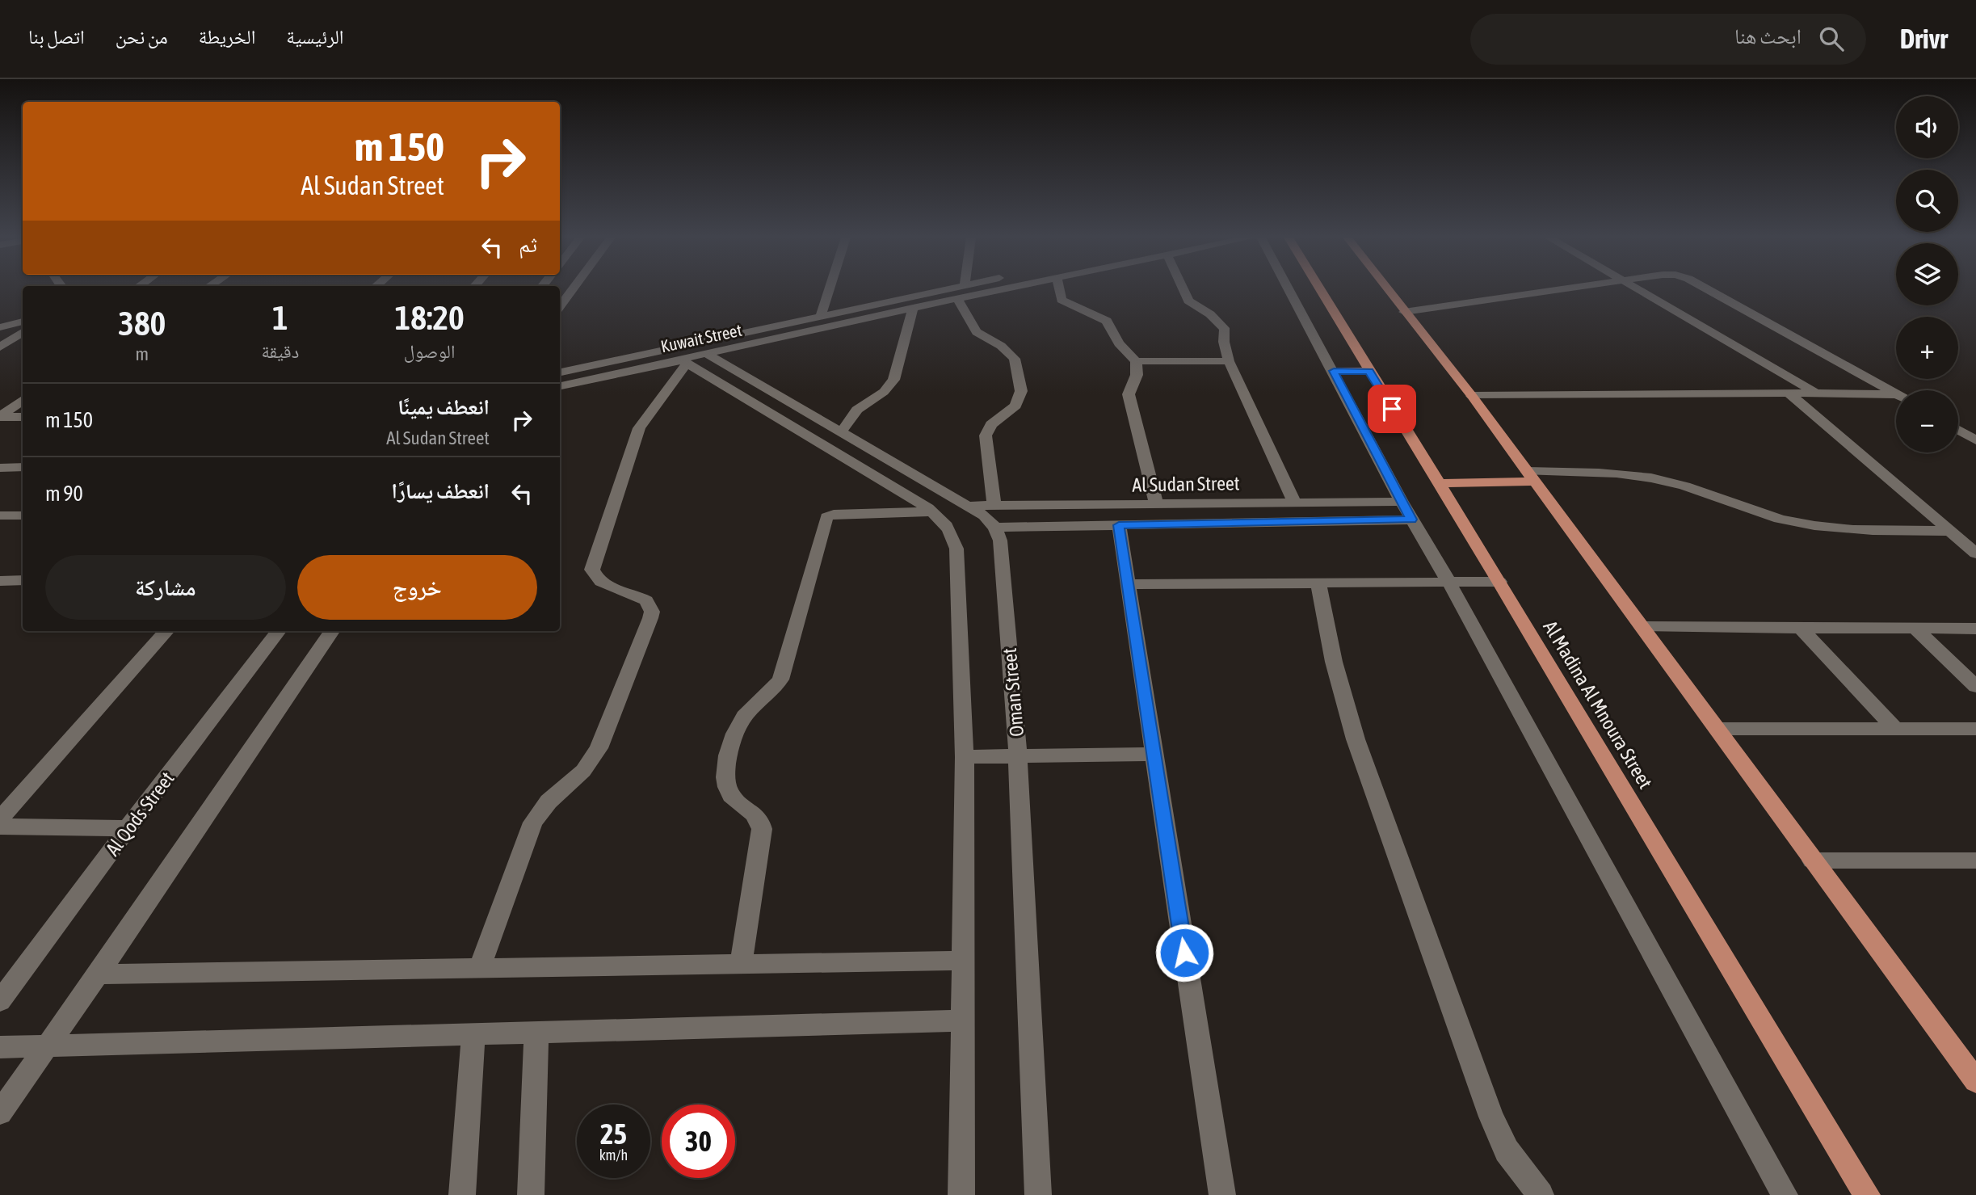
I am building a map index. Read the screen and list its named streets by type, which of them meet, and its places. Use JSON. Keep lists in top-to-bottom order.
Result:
{
  "streets": {
    "main road": ["Al Madina Al Mnoura Street"],
    "street": [
      "Kuwait Street",
      "Al Sudan Street",
      "Oman Street",
      "Al Qods Street"
    ]
  },
  "crossings": [
    ["Al Sudan Street", "Oman Street"]
  ],
  "page": {
    "header": "Drivr",
    "search": "ابحث هنا",
    "nav": [
      "الرئيسية",
      "الخريطة",
      "من نحن",
      "اتصل بنا"
    ],
    "map_buttons": ["+", "−"],
    "turn": ["150 m", "Al Sudan Street"],
    "then": "ثم",
    "eta": [
      "18:20",
      "الوصول",
      "1",
      "دقيقة",
      "380",
      "m"
    ],
    "list": [
      {
        "name": "انعطف يمينًا",
        "note": "Al Sudan Street",
        "value": "150 m"
      },
      {
        "name": "انعطف يسارًا",
        "value": "90 m"
      }
    ],
    "buttons": ["خروج", "مشاركة"],
    "speed": "25 km/h",
    "limit": "30"
  }
}
